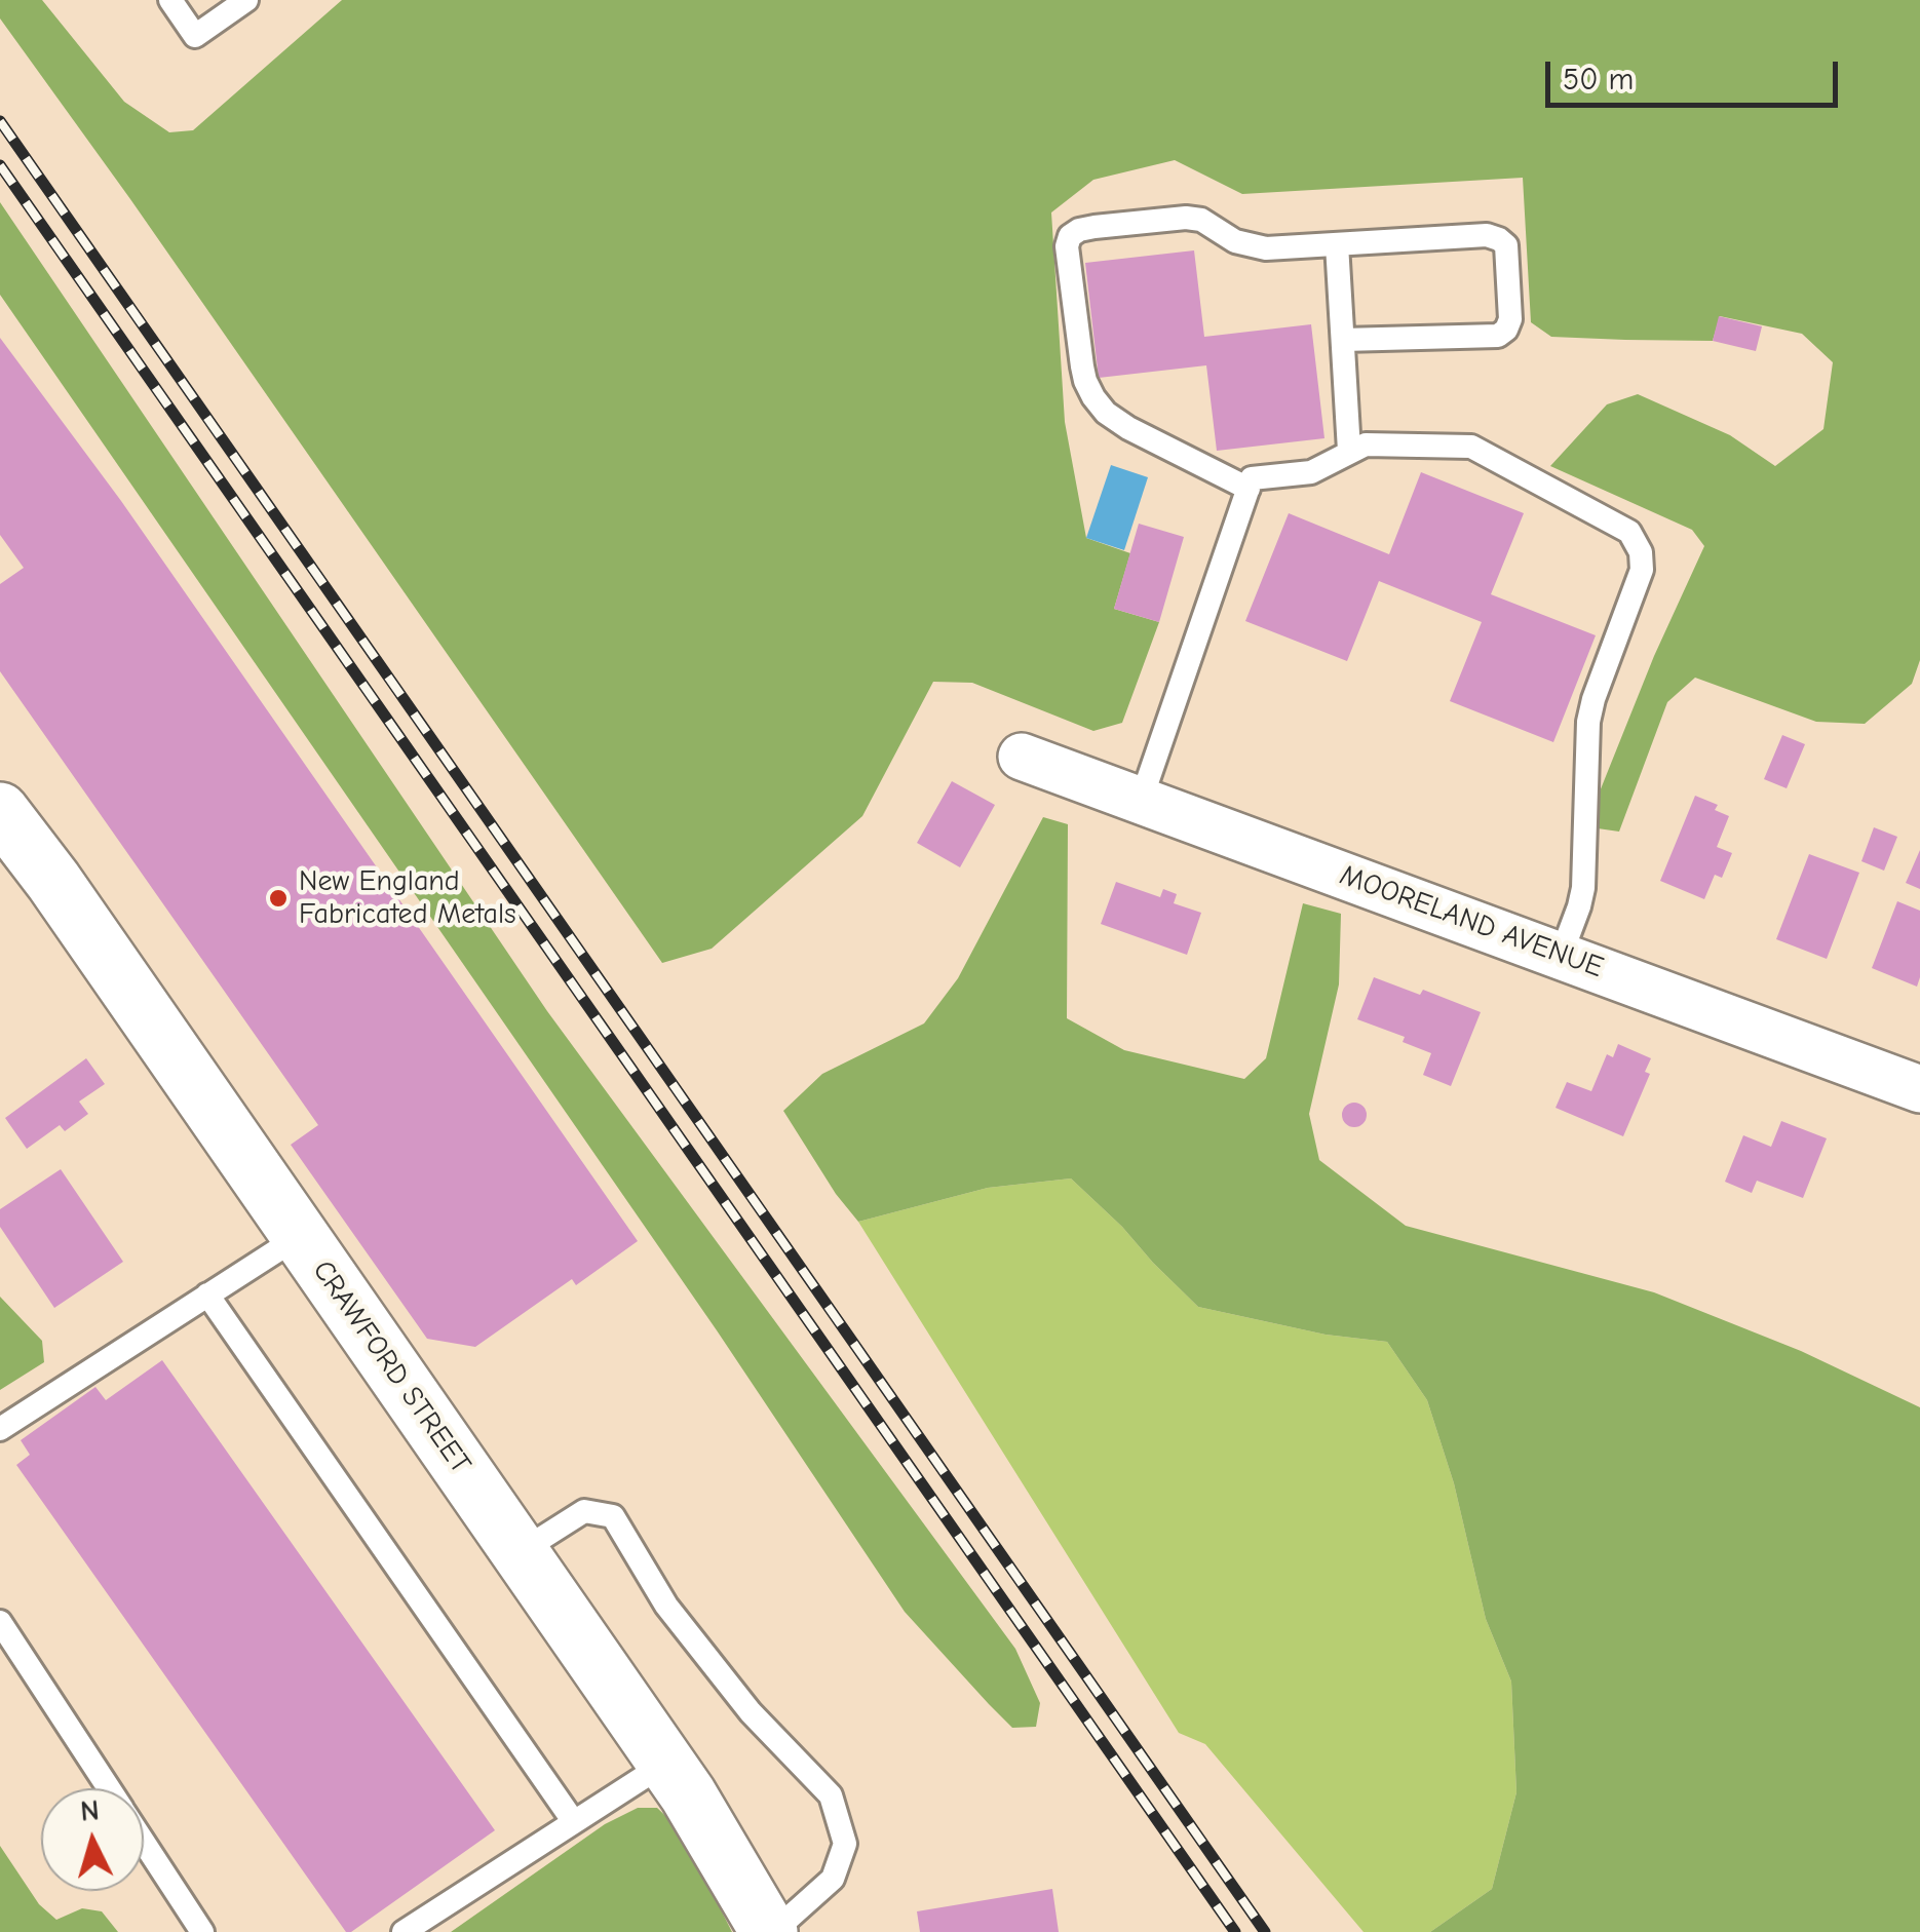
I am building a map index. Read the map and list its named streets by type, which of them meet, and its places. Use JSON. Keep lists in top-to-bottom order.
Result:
{
  "streets": {
    "main road": ["CRAWFORD STREET"],
    "street": ["MOORELAND AVENUE"]
  },
  "places": ["New England Fabricated Metals"],
  "scale_bar": "50 m",
  "north": "top"
}
